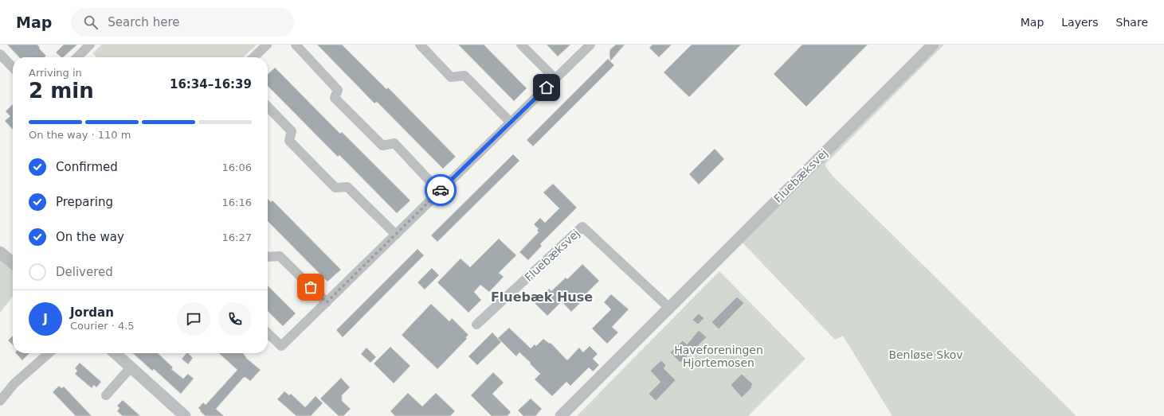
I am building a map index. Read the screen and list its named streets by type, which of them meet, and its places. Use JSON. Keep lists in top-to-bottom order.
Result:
{
  "streets": {
    "street": ["Fluebæksvej"]
  },
  "districts": ["Fluebæk Huse"],
  "parks": ["Haveforeningen Hjortemosen", "Benløse Skov"],
  "page": {
    "header": "Map",
    "search": "Search here",
    "nav": ["Map", "Layers", "Share"],
    "heading": ["2 min", "Arriving in", "16:34–16:39"],
    "panel": ["Jordan", "Courier · 4.5"],
    "bar": "On the way · 110 m",
    "list": [
      ["Confirmed", "16:06"],
      ["Preparing", "16:16"],
      ["On the way", "16:27"],
      "Delivered"
    ],
    "round": "J"
  }
}
